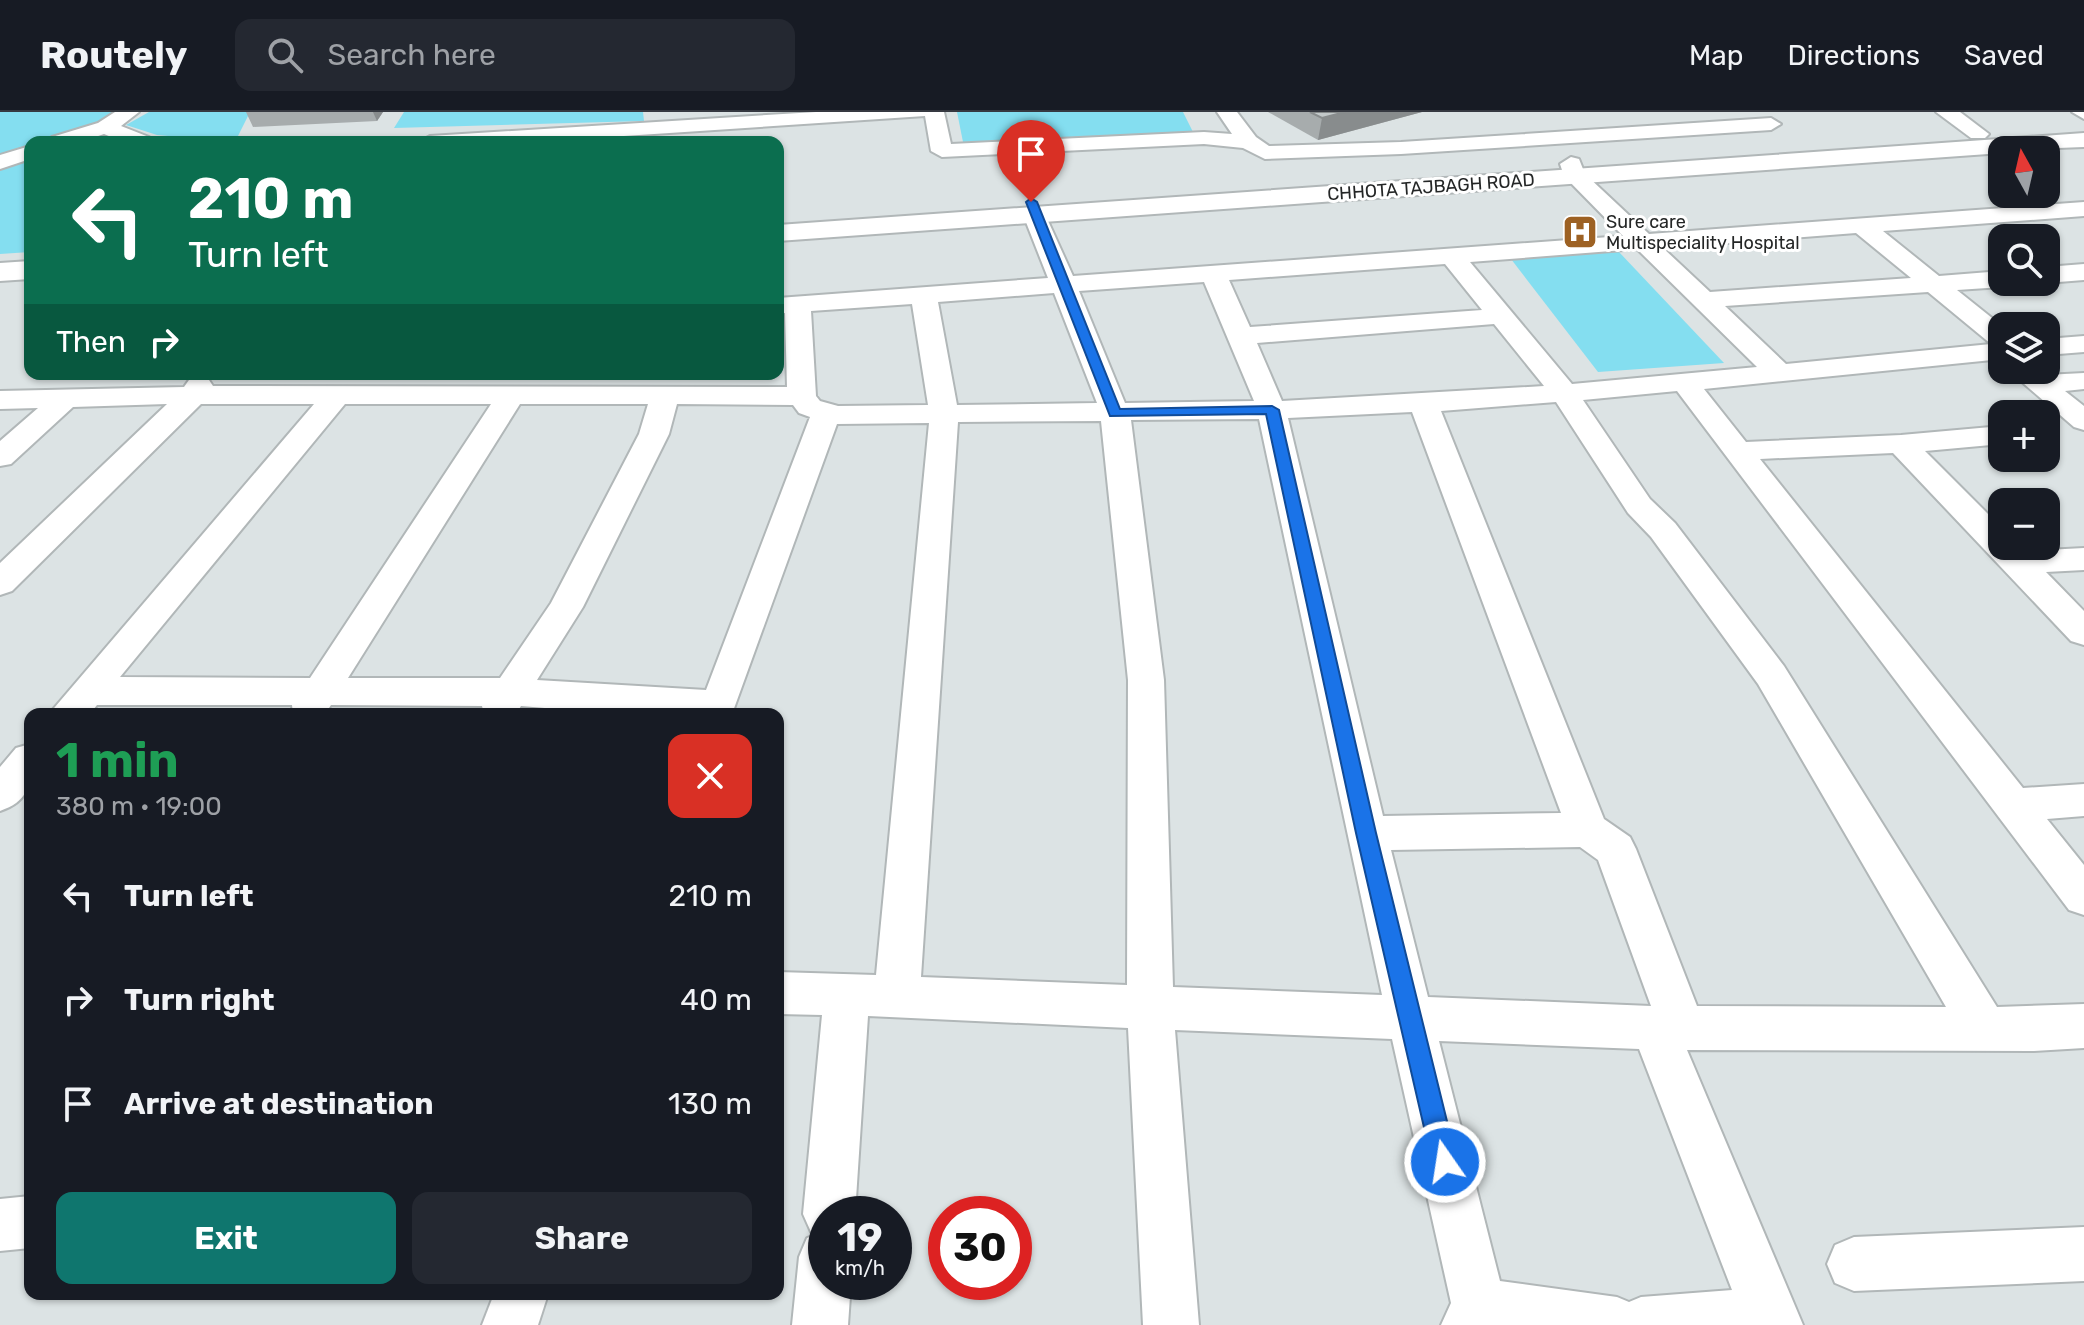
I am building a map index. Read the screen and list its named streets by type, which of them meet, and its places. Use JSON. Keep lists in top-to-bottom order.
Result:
{
  "streets": {
    "main road": ["CHHOTA TAJBAGH ROAD"]
  },
  "places": {
    "hospital": ["Sure care Multispeciality Hospital"]
  },
  "north": "top",
  "page": {
    "header": "Routely",
    "search": "Search here",
    "nav": ["Map", "Directions", "Saved"],
    "map_buttons": ["+", "−"],
    "turn": ["210 m", "Turn left"],
    "then": "Then",
    "heading": ["1 min", "380 m · 19:00"],
    "list": [
      {
        "name": "Turn left",
        "value": "210 m"
      },
      {
        "name": "Turn right",
        "value": "40 m"
      },
      {
        "name": "Arrive at destination",
        "value": "130 m"
      }
    ],
    "buttons": ["Exit", "Share"],
    "speed": "19 km/h",
    "limit": "30"
  }
}
